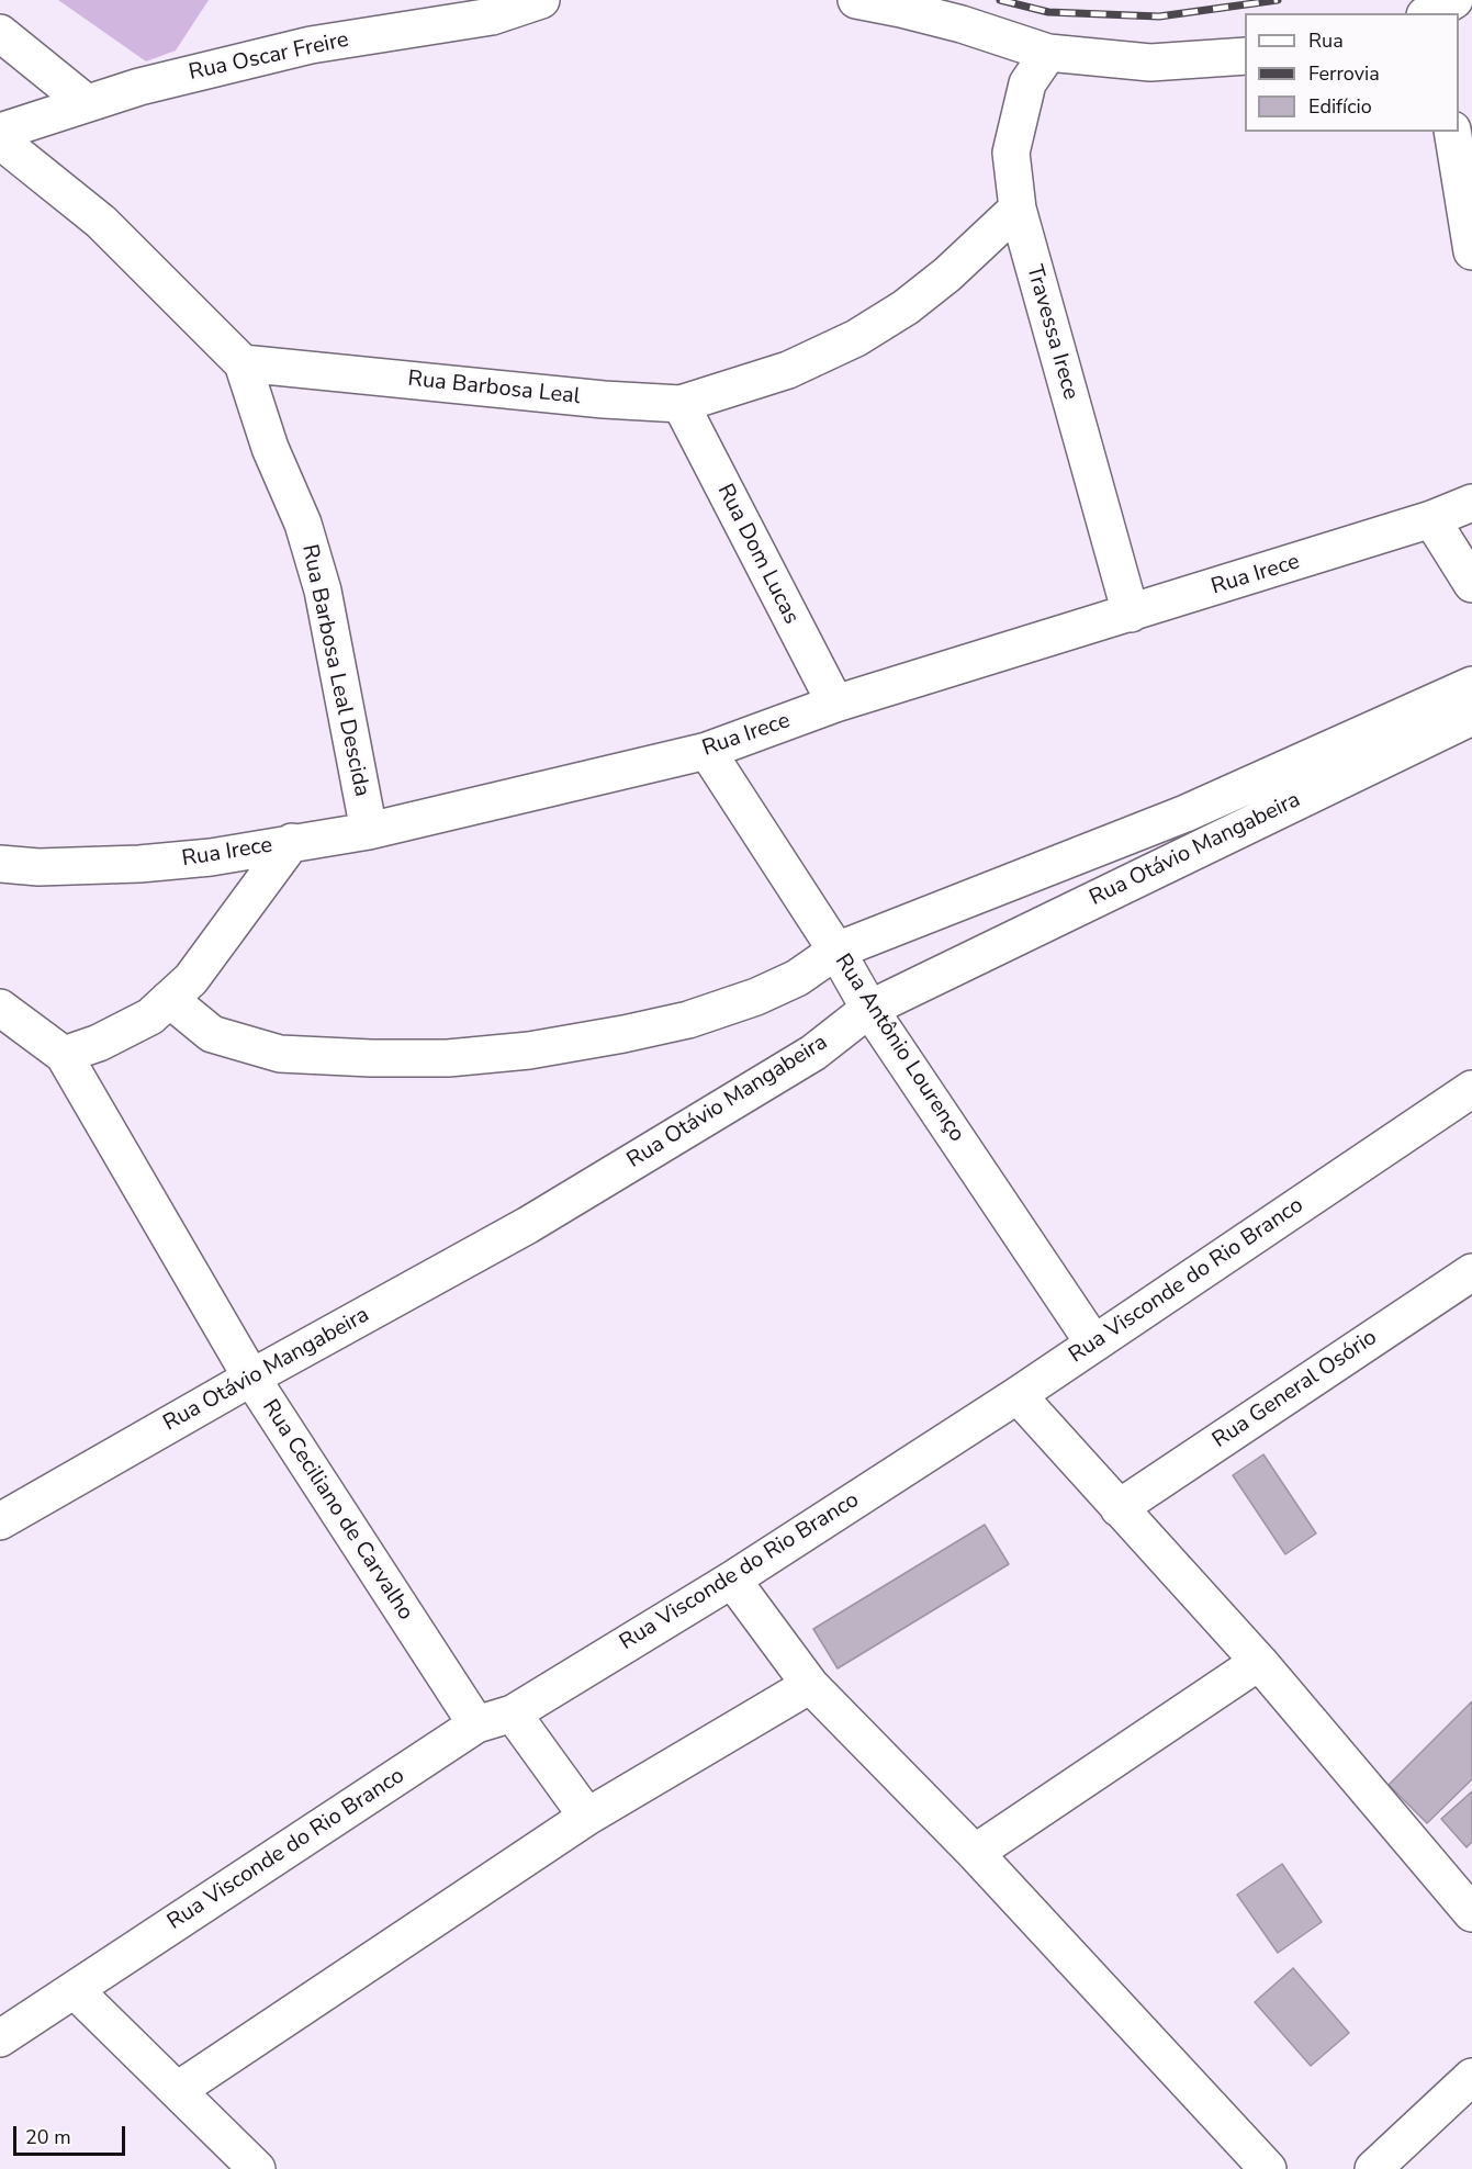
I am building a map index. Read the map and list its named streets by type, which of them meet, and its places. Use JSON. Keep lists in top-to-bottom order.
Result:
{
  "streets": {
    "street": [
      "Rua Oscar Freire",
      "Travessa Irece",
      "Rua Barbosa Leal",
      "Rua Dom Lucas",
      "Rua Irece",
      "Rua Barbosa Leal Descida",
      "Rua Otávio Mangabeira",
      "Rua Antônio Lourenço",
      "Rua Visconde do Rio Branco",
      "Rua General Osório",
      "Rua Ceciliano de Carvalho"
    ]
  },
  "crossings": [
    ["Travessa Irece", "Rua Barbosa Leal"],
    ["Travessa Irece", "Rua Irece"],
    ["Rua Barbosa Leal", "Rua Dom Lucas"],
    ["Rua Barbosa Leal", "Rua Barbosa Leal Descida"],
    ["Rua Dom Lucas", "Rua Irece"],
    ["Rua Irece", "Rua Barbosa Leal Descida"],
    ["Rua Irece", "Rua Antônio Lourenço"],
    ["Rua Otávio Mangabeira", "Rua Antônio Lourenço"],
    ["Rua Otávio Mangabeira", "Rua Ceciliano de Carvalho"],
    ["Rua Antônio Lourenço", "Rua Visconde do Rio Branco"],
    ["Rua Visconde do Rio Branco", "Rua Ceciliano de Carvalho"]
  ],
  "legend": ["Rua", "Ferrovia", "Edifício"],
  "scale_bar": "20 m"
}
